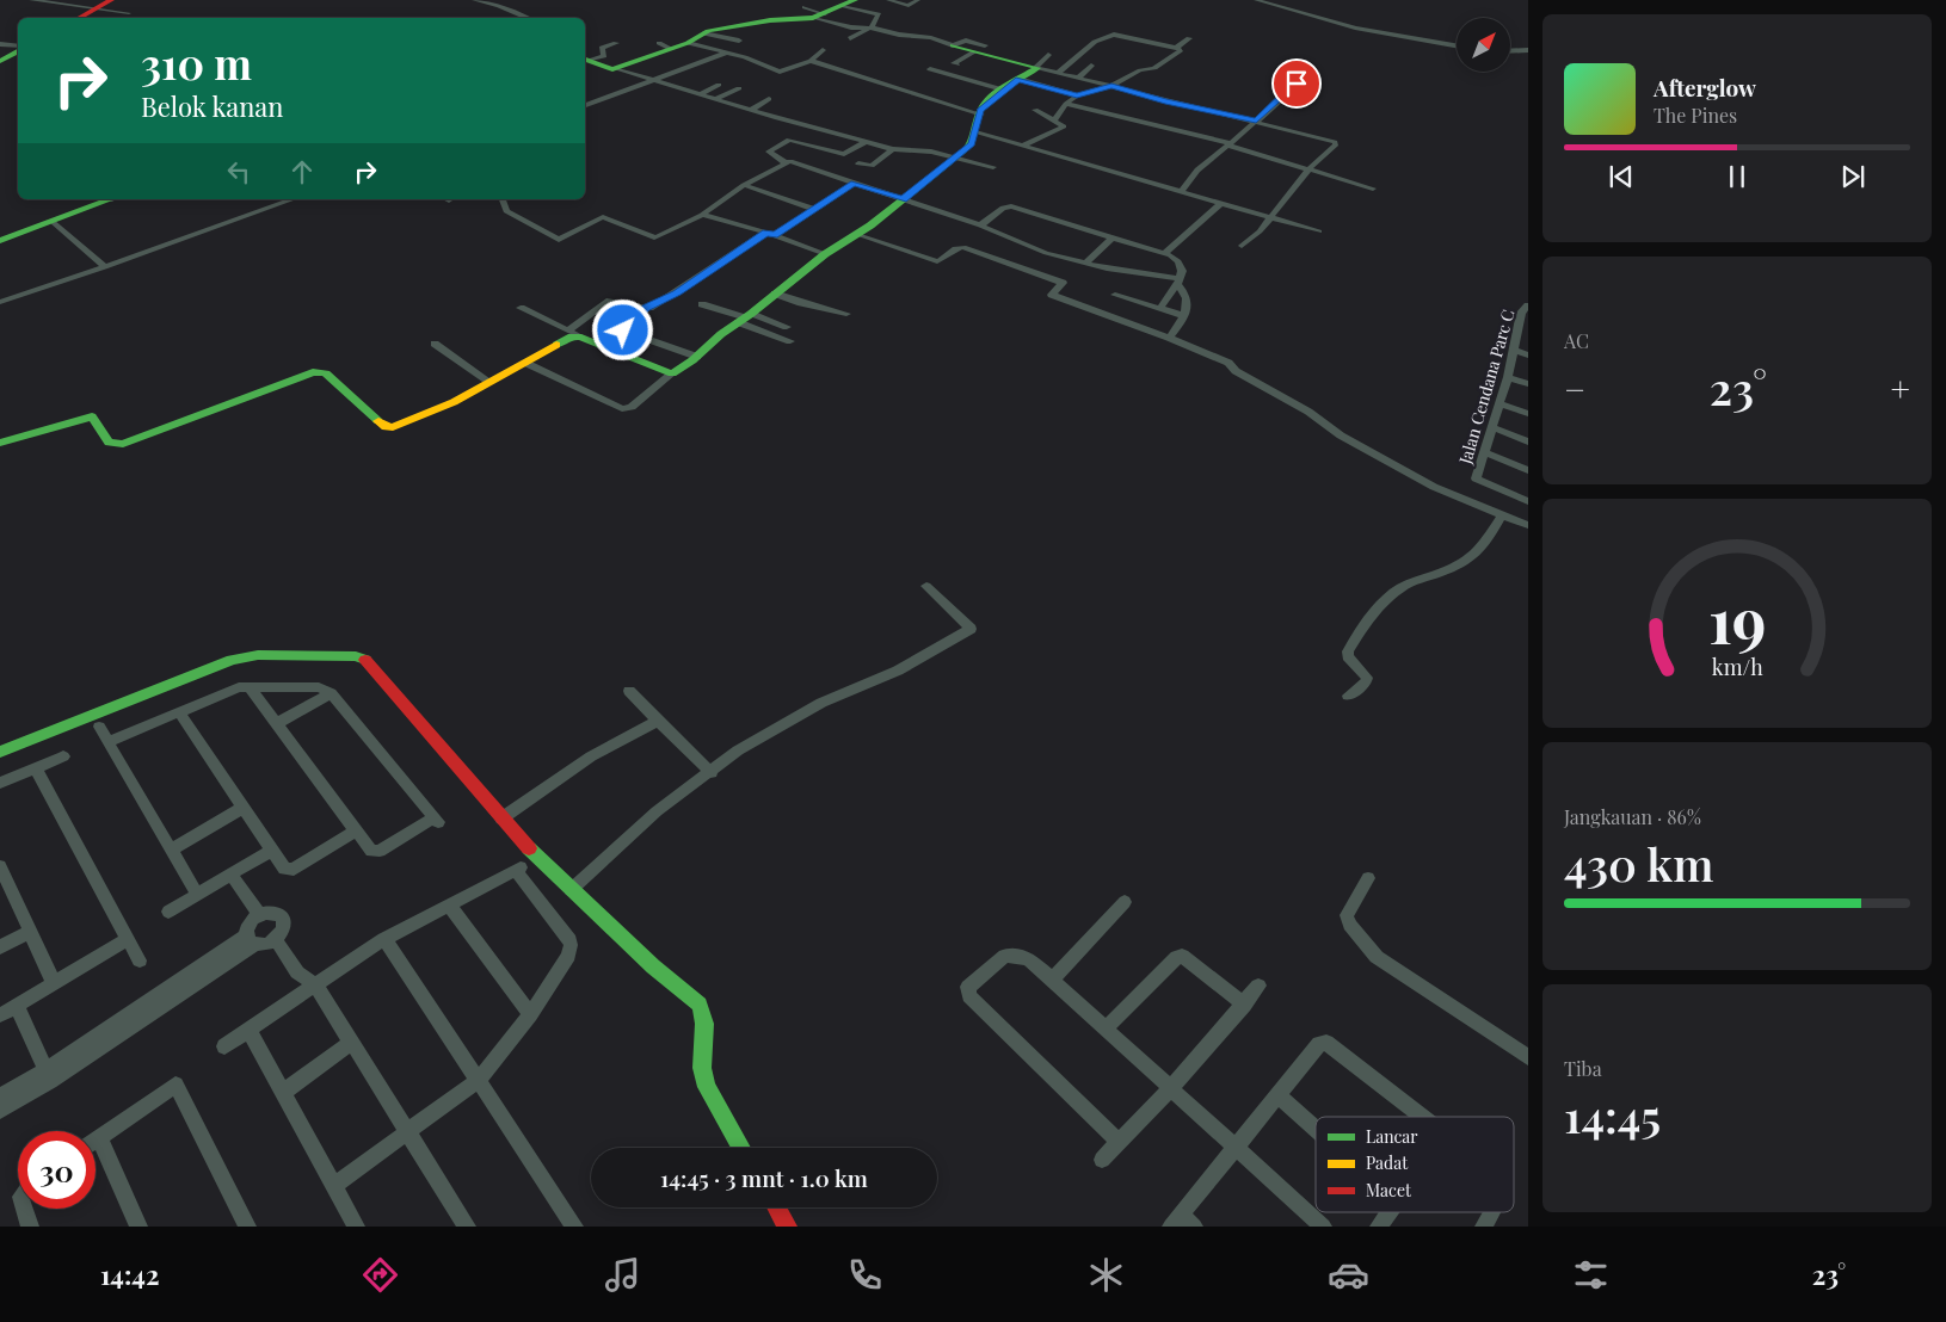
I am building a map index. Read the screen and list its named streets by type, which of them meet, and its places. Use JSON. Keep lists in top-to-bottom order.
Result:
{
  "streets": {
    "street": ["Jalan Cendana Parc C"]
  },
  "legend": ["Lancar", "Padat", "Macet"],
  "north": "top right",
  "page": {
    "turn": ["310 m", "Belok kanan"],
    "song": ["Afterglow", "The Pines"],
    "tile": [
      "AC",
      ["Jangkauan · 86%", "430 km"],
      ["Tiba", "14:45"]
    ],
    "heat": ["−", "23°", "+"],
    "limit": "30",
    "trip": "14:45 · 3 mnt · 1.0 km",
    "tabs": ["14:42", "23°"],
    "gauge": ["19", "km/h"]
  }
}
